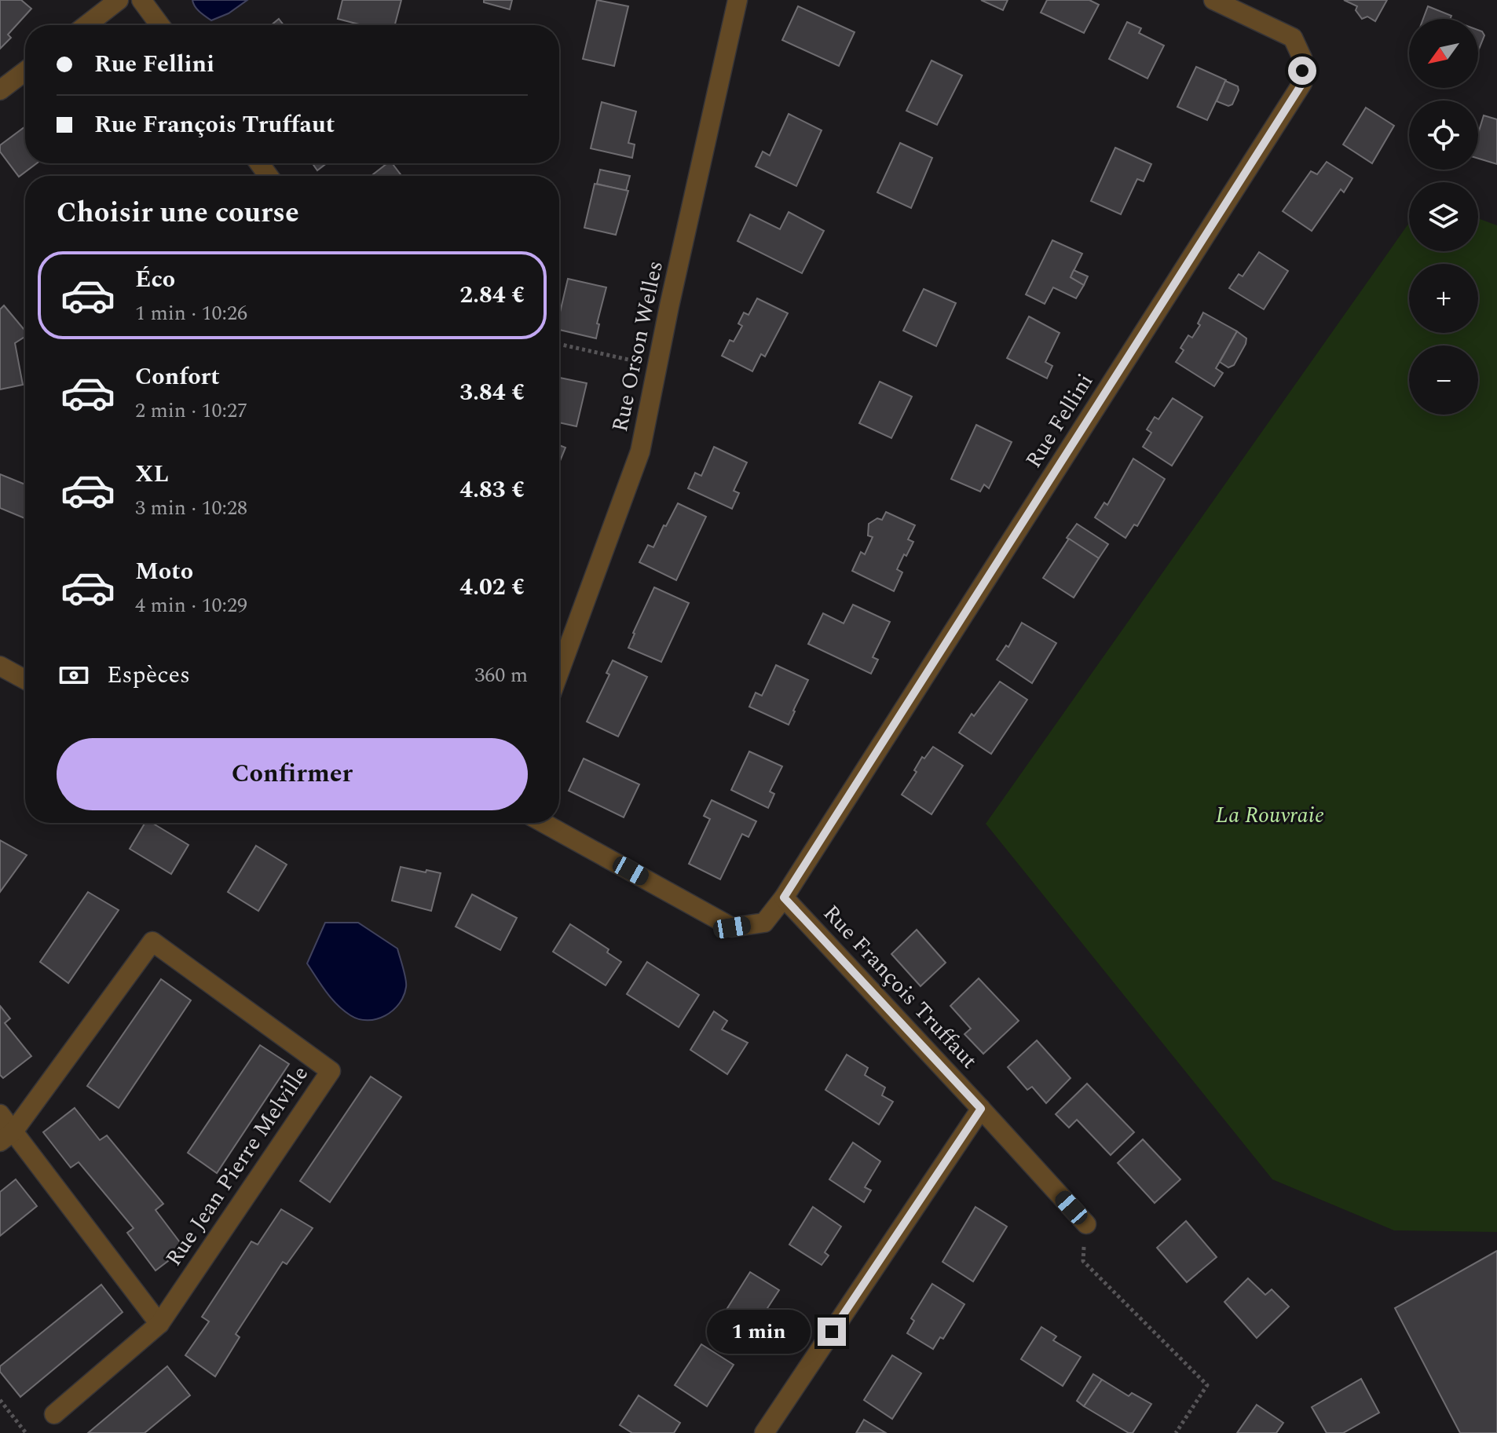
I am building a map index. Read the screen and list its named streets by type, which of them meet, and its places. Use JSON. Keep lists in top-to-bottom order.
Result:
{
  "streets": {
    "street": [
      "Rue Orson Welles",
      "Rue Fellini",
      "Rue François Truffaut",
      "Rue Jean Pierre Melville"
    ]
  },
  "crossings": [
    ["Rue Fellini", "Rue François Truffaut"]
  ],
  "parks": ["La Rouvraie"],
  "north": "bottom left",
  "page": {
    "map_buttons": ["+", "−"],
    "banner": ["Rue Fellini", "Rue François Truffaut"],
    "heading": "Choisir une course",
    "list": [
      {
        "name": "Éco",
        "note": "1 min · 10:26",
        "value": "2.84 €"
      },
      {
        "name": "Confort",
        "note": "2 min · 10:27",
        "value": "3.84 €"
      },
      {
        "name": "XL",
        "note": "3 min · 10:28",
        "value": "4.83 €"
      },
      {
        "name": "Moto",
        "note": "4 min · 10:29",
        "value": "4.02 €"
      }
    ],
    "pay": ["Espèces", "360 m"],
    "buttons": "Confirmer",
    "bubble": "1 min"
  }
}
